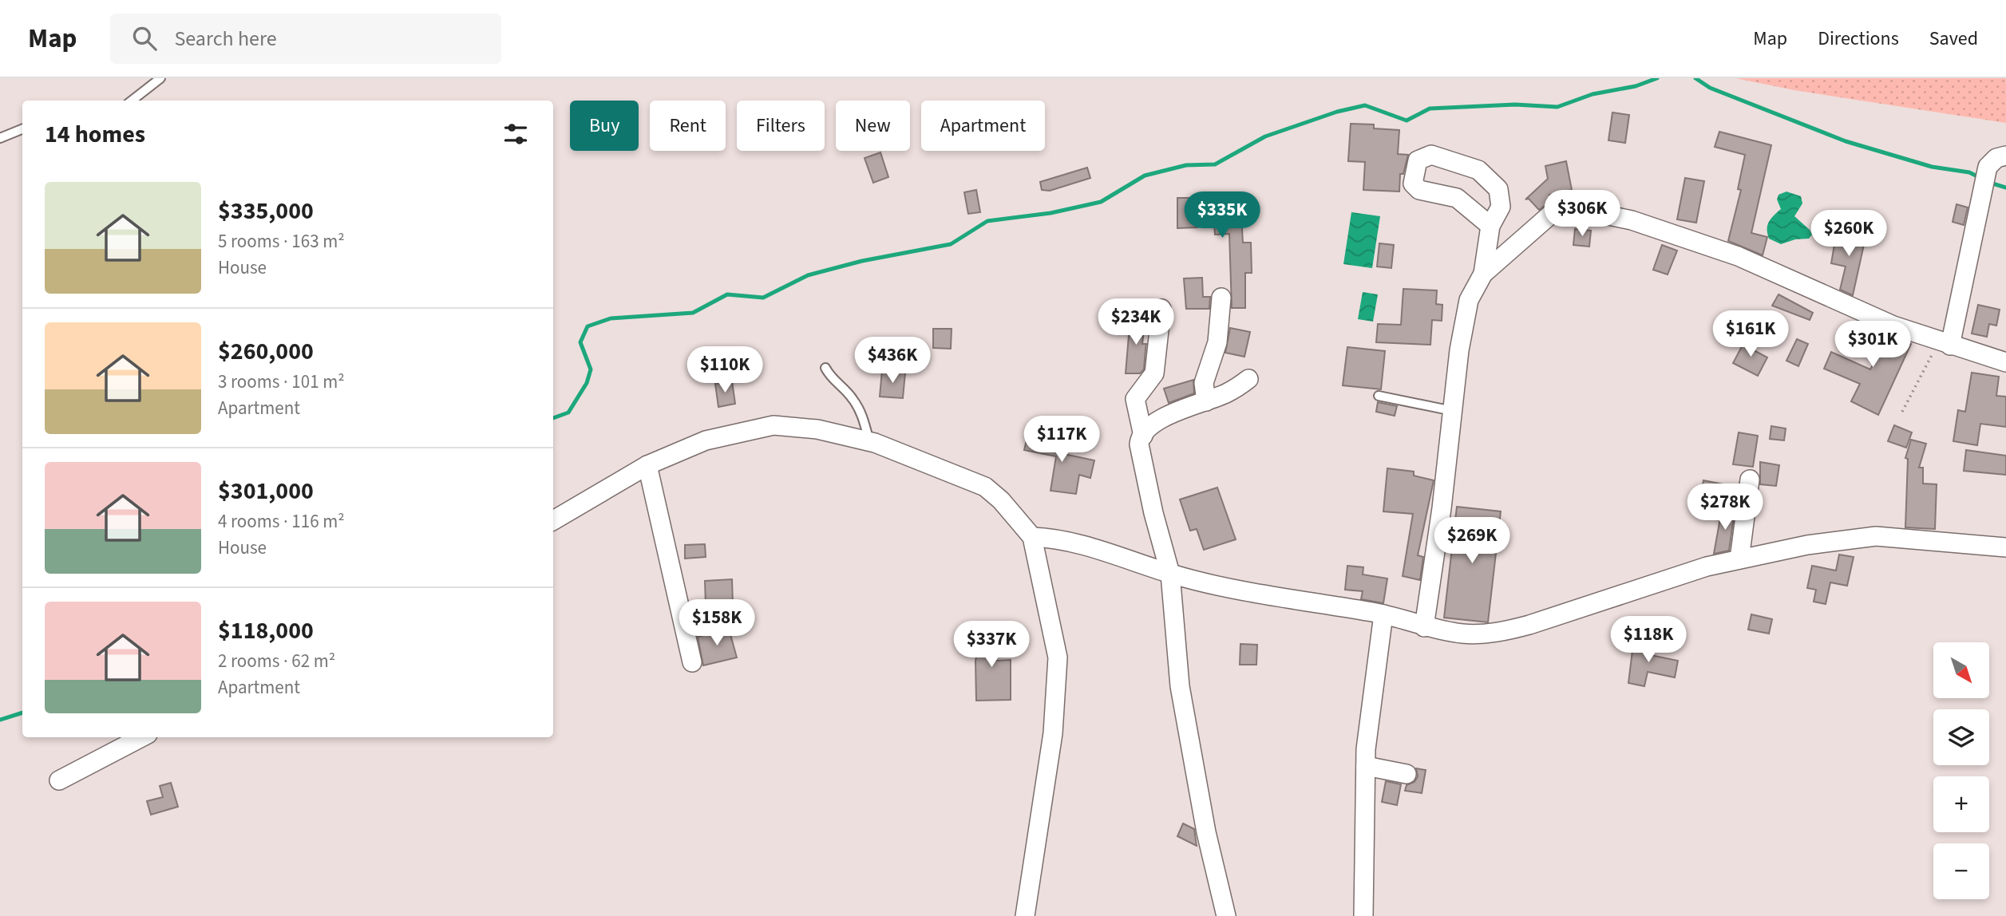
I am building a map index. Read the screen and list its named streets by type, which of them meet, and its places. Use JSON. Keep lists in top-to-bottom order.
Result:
{
  "north": "bottom right",
  "page": {
    "header": "Map",
    "search": "Search here",
    "nav": ["Map", "Directions", "Saved"],
    "chip": [
      "Buy",
      "Rent",
      "Filters",
      "New",
      "Apartment"
    ],
    "heading": "14 homes",
    "list": [
      {
        "name": "$335,000",
        "note": "5 rooms · 163 m² · House"
      },
      {
        "name": "$260,000",
        "note": "3 rooms · 101 m² · Apartment"
      },
      {
        "name": "$301,000",
        "note": "4 rooms · 116 m² · House"
      },
      {
        "name": "$118,000",
        "note": "2 rooms · 62 m² · Apartment"
      }
    ],
    "price": [
      "$306K",
      "$335K",
      "$260K",
      "$234K",
      "$161K",
      "$301K",
      "$436K",
      "$110K",
      "$117K",
      "$278K",
      "$269K",
      "$158K",
      "$118K",
      "$337K"
    ],
    "map_buttons": ["+", "−"]
  }
}
